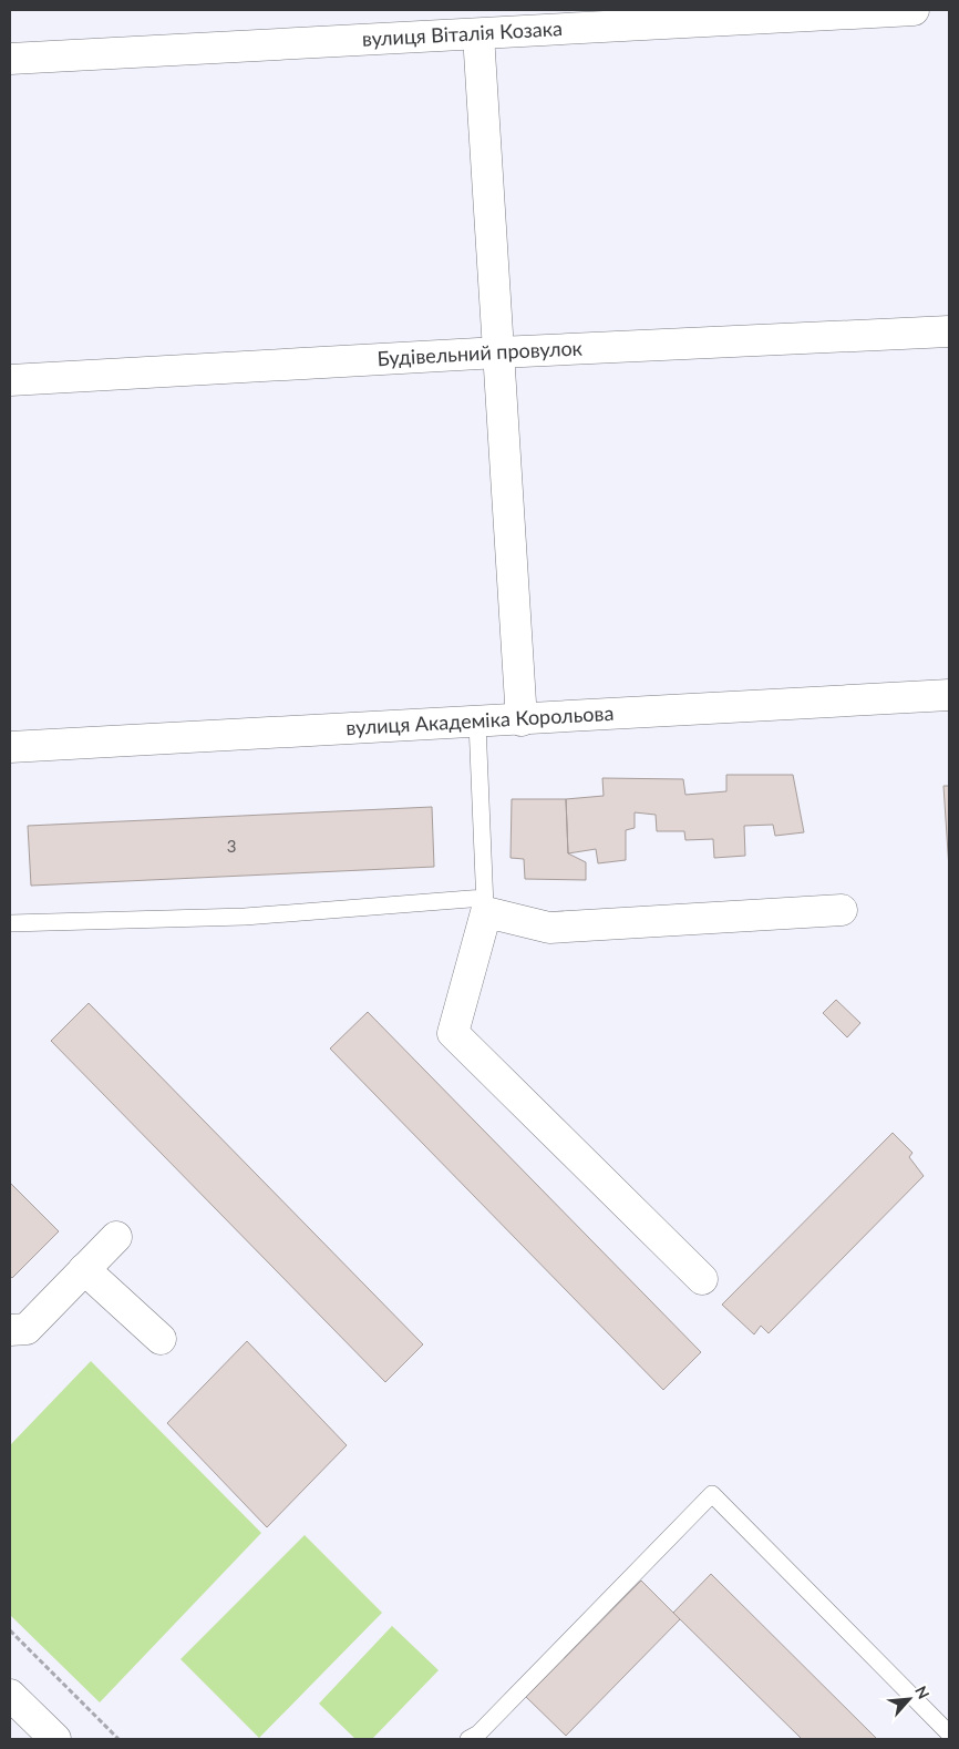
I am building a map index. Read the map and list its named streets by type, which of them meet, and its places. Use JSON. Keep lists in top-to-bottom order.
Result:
{
  "streets": {
    "street": ["вулиця Віталія Козака", "Будівельний провулок", "вулиця Академіка Корольова"]
  },
  "house_numbers": ["3"],
  "north": "top right"
}
